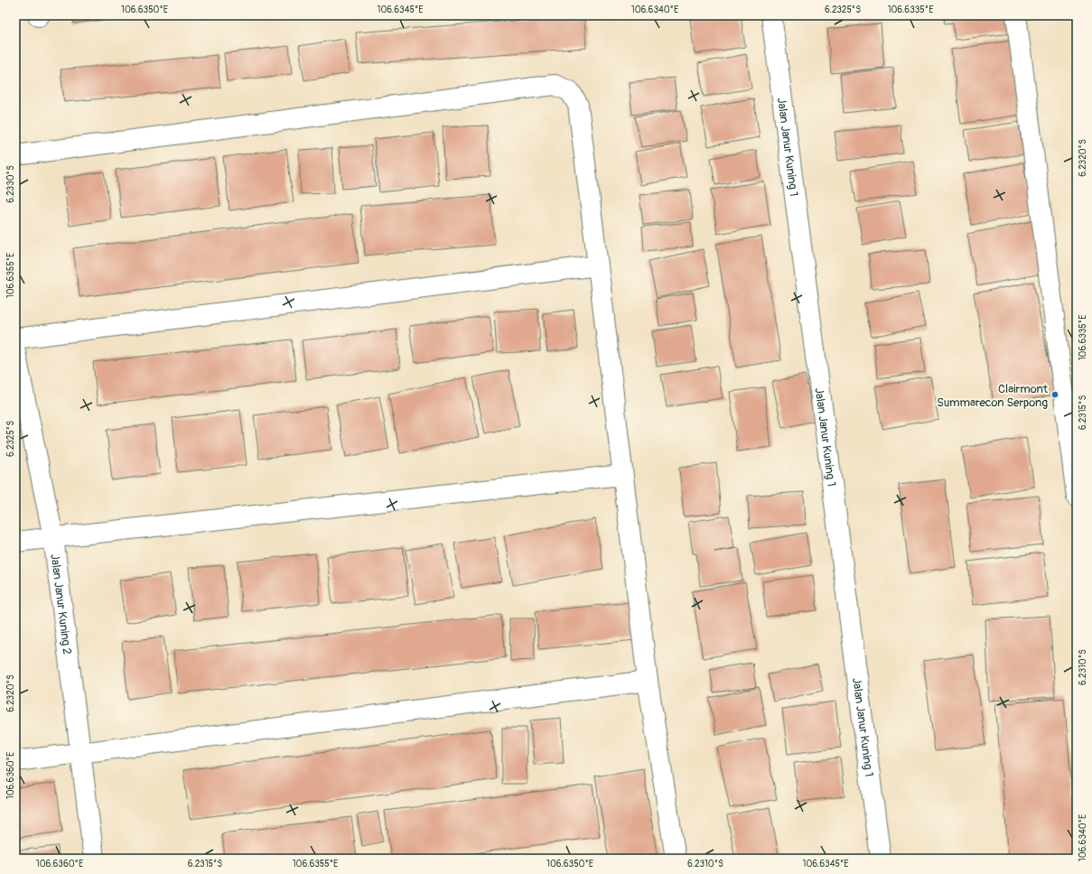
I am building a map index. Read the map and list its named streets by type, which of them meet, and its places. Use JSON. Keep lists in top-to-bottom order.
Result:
{
  "streets": {
    "street": ["Jalan Janur Kuning 1", "Jalan Janur Kuning 2"]
  },
  "places": ["Clairmont Summarecon Serpong"],
  "coordinates": [
    "106.6350°E",
    "106.6345°E",
    "106.6340°E",
    "6.2325°S",
    "106.6335°E",
    "6.2320°S",
    "6.2330°S",
    "106.6355°E",
    "6.2315°S",
    "6.2310°S",
    "106.6360°E"
  ]
}
